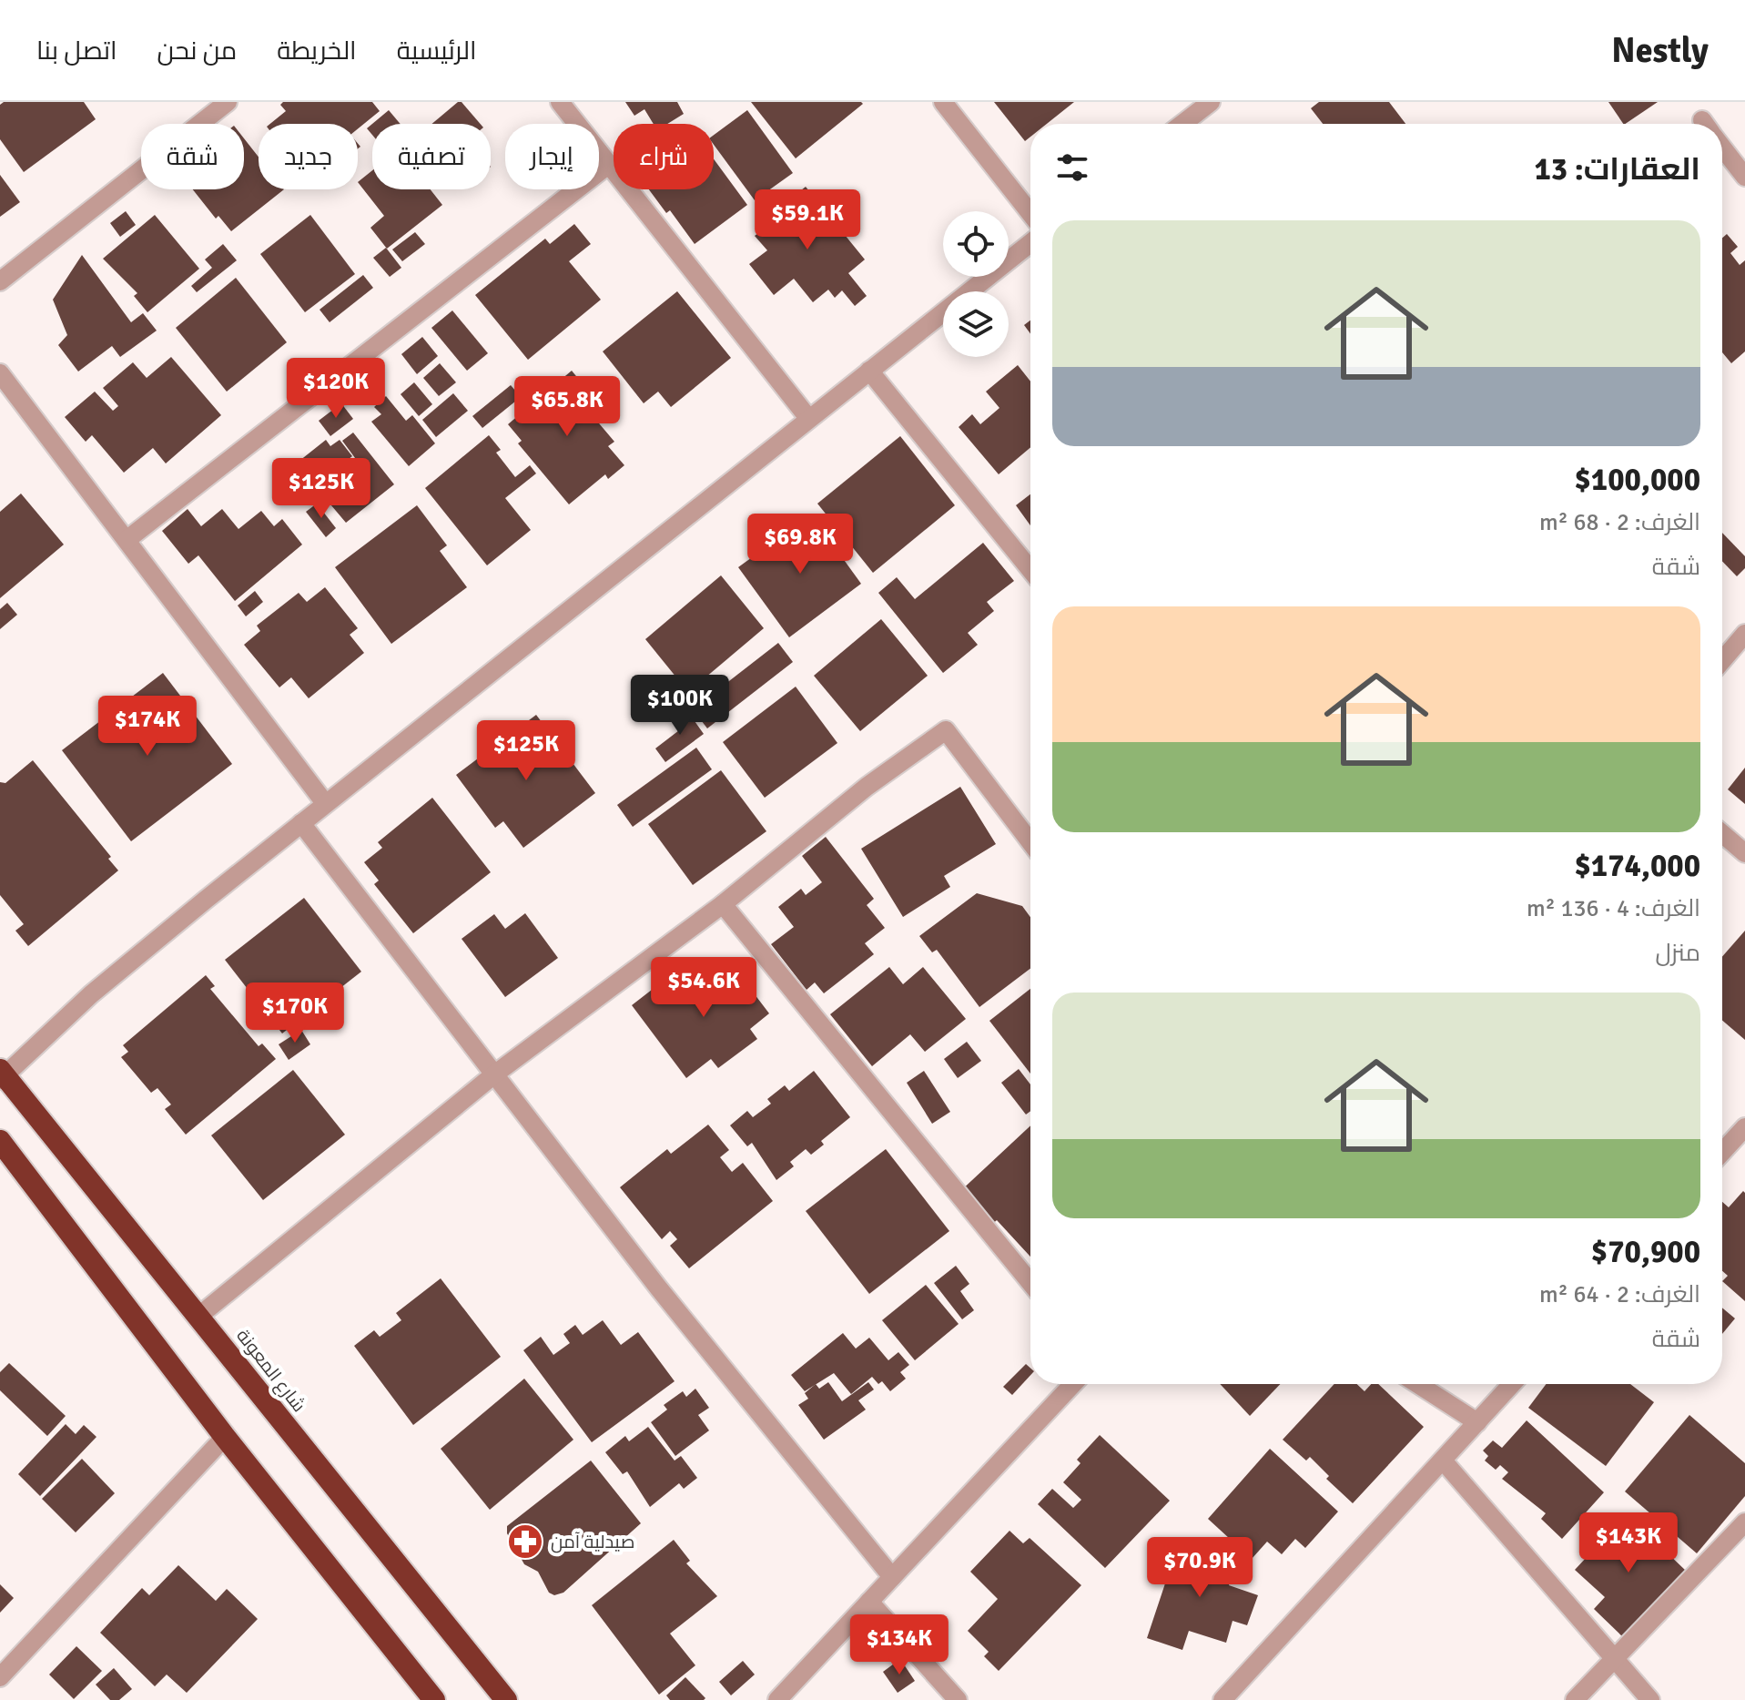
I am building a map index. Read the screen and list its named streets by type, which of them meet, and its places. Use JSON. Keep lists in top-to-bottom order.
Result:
{
  "streets": {
    "highway": ["شارع المعونة"]
  },
  "places": {
    "pharmacy": ["صيدلية آمن"]
  },
  "page": {
    "header": "Nestly",
    "nav": [
      "الرئيسية",
      "الخريطة",
      "من نحن",
      "اتصل بنا"
    ],
    "chip": [
      "شراء",
      "إيجار",
      "تصفية",
      "جديد",
      "شقة"
    ],
    "heading": "العقارات: 13",
    "price": [
      "$59.1K",
      "$120K",
      "$65.8K",
      "$125K",
      "$69.8K",
      "$100K",
      "$174K",
      "$125K",
      "$54.6K",
      "$170K",
      "$143K",
      "$70.9K",
      "$134K"
    ],
    "list": [
      {
        "name": "$100,000",
        "note": "الغرف: 2 · 68 m² · شقة"
      },
      {
        "name": "$174,000",
        "note": "الغرف: 4 · 136 m² · منزل"
      },
      {
        "name": "$70,900",
        "note": "الغرف: 2 · 64 m² · شقة"
      }
    ]
  }
}
